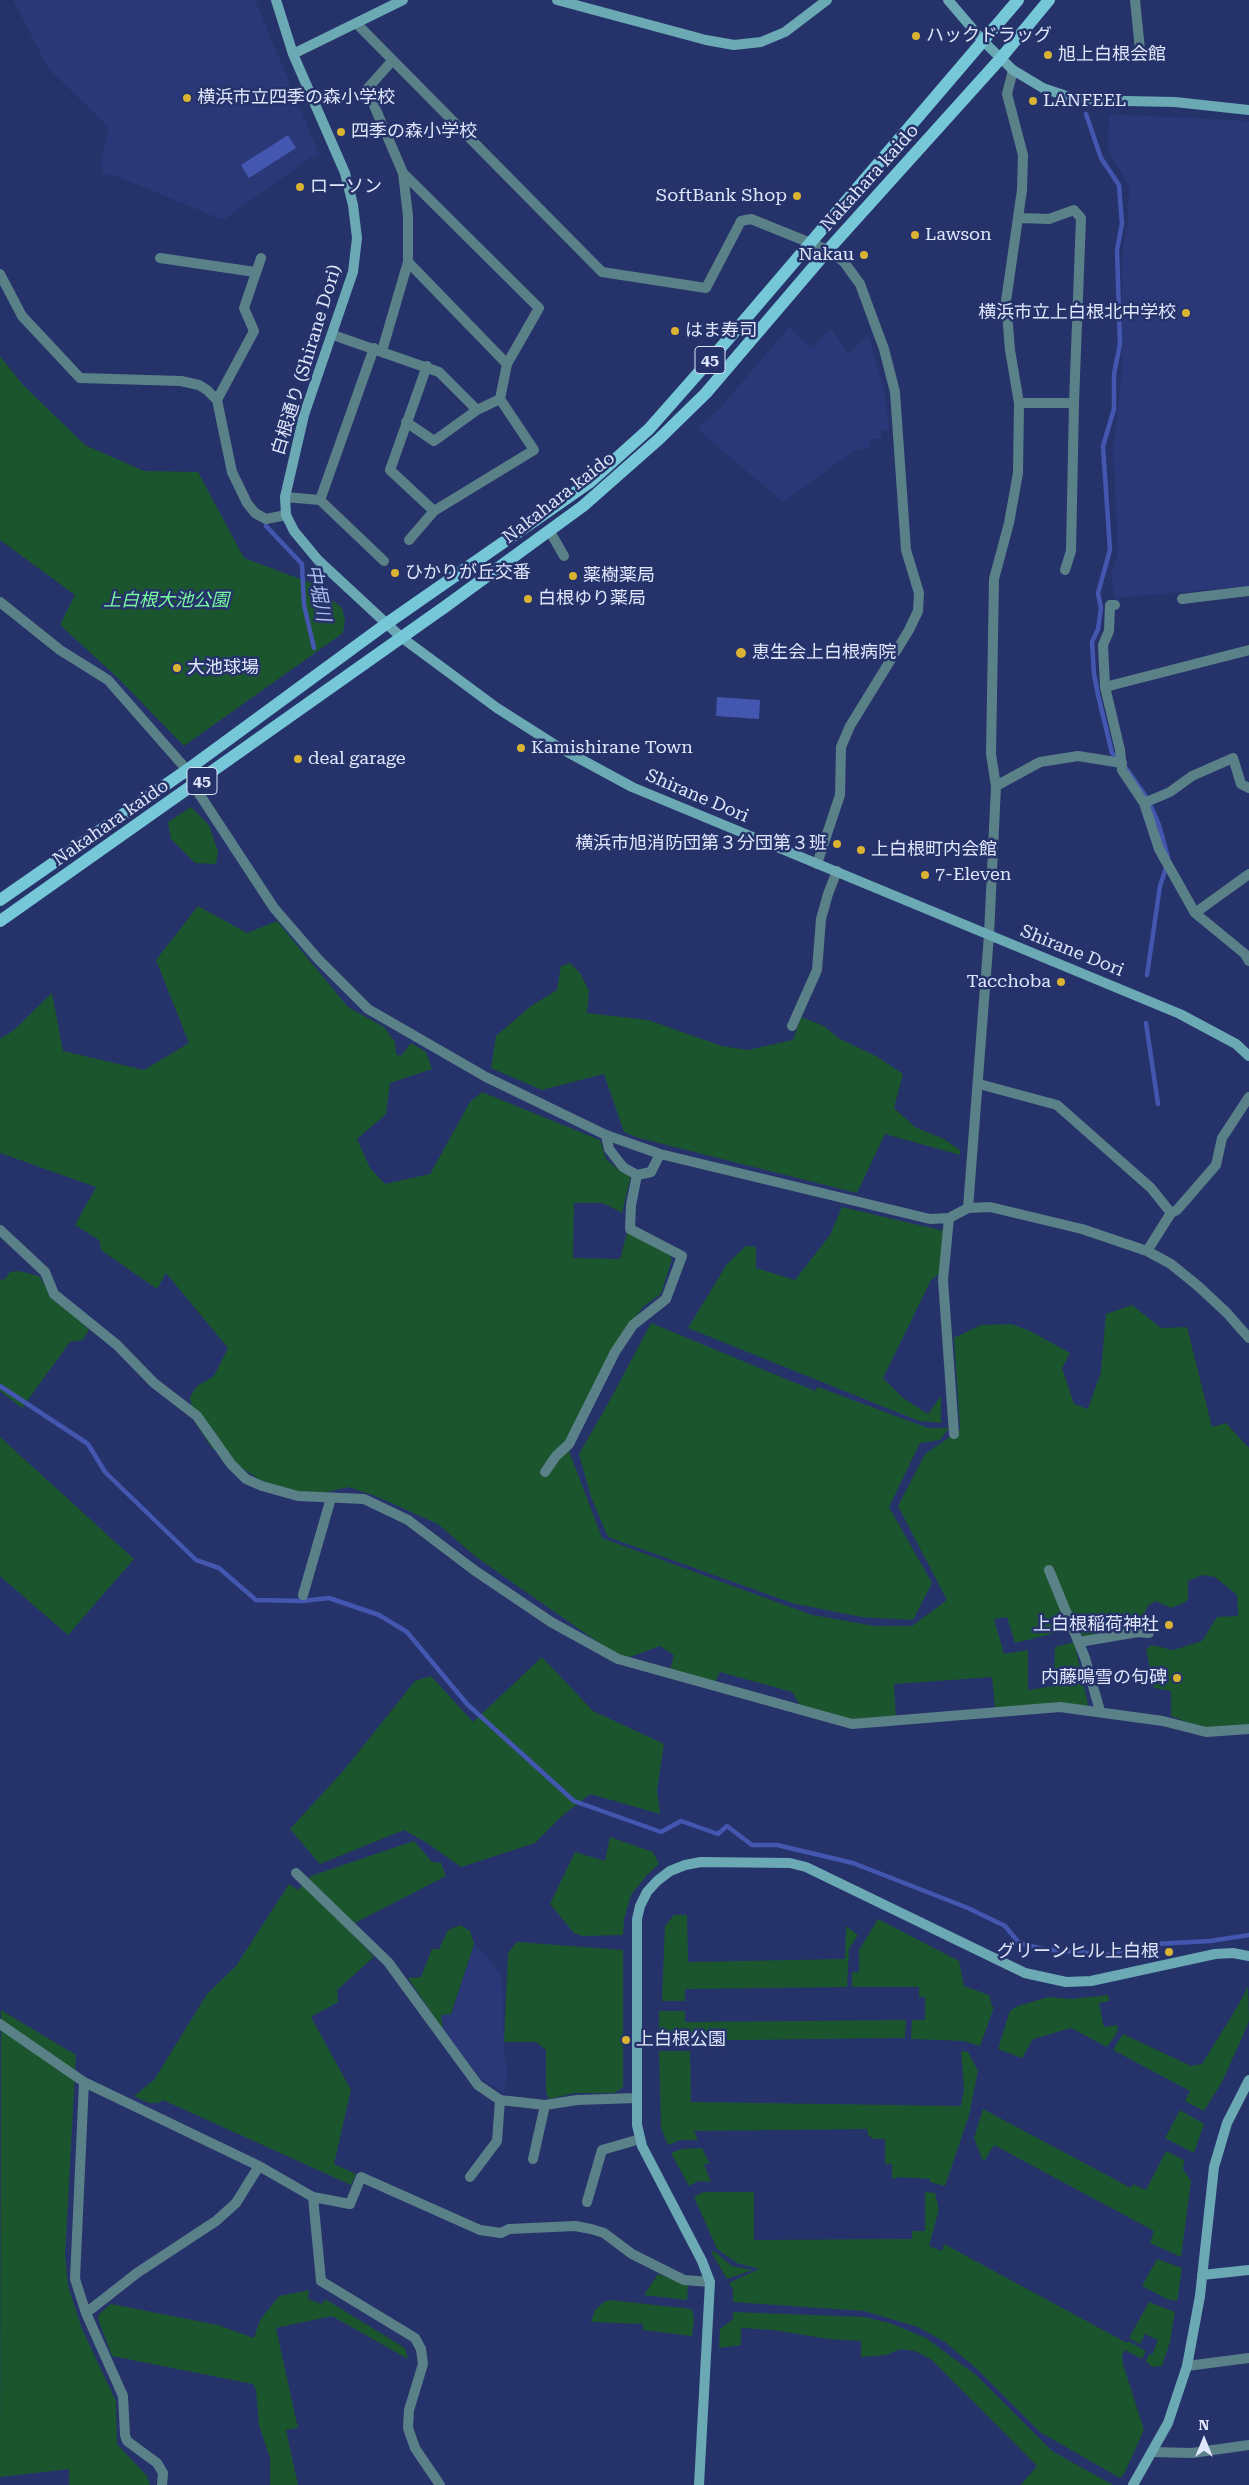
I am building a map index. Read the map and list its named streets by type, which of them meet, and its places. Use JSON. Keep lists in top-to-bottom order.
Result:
{
  "streets": {
    "main road": ["Nakahara kaido", "45"],
    "street": ["白根通り (Shirane Dori)", "Shirane Dori"]
  },
  "crossings": [
    ["Nakahara kaido", "白根通り (Shirane Dori)"],
    ["Nakahara kaido", "Shirane Dori"],
    ["白根通り (Shirane Dori)", "Shirane Dori"]
  ],
  "water": ["中堀川"],
  "parks": ["上白根大池公園"],
  "places": [
    "ハックドラッグ",
    "旭上白根会館",
    "横浜市立四季の森小学校",
    "LANFEEL",
    "四季の森小学校",
    "ローソン",
    "SoftBank Shop",
    "Lawson",
    "Nakau",
    "横浜市立上白根北中学校",
    "はま寿司",
    "ひかりが丘交番",
    "薬樹薬局",
    "白根ゆり薬局",
    "恵生会上白根病院",
    "大池球場",
    "Kamishirane Town",
    "deal garage",
    "横浜市旭消防団第３分団第３班",
    "上白根町内会館",
    "7-Eleven",
    "Tacchoba",
    "上白根稲荷神社",
    "内藤鳴雪の句碑",
    "グリーンヒル上白根",
    "上白根公園"
  ],
  "north": "top"
}
